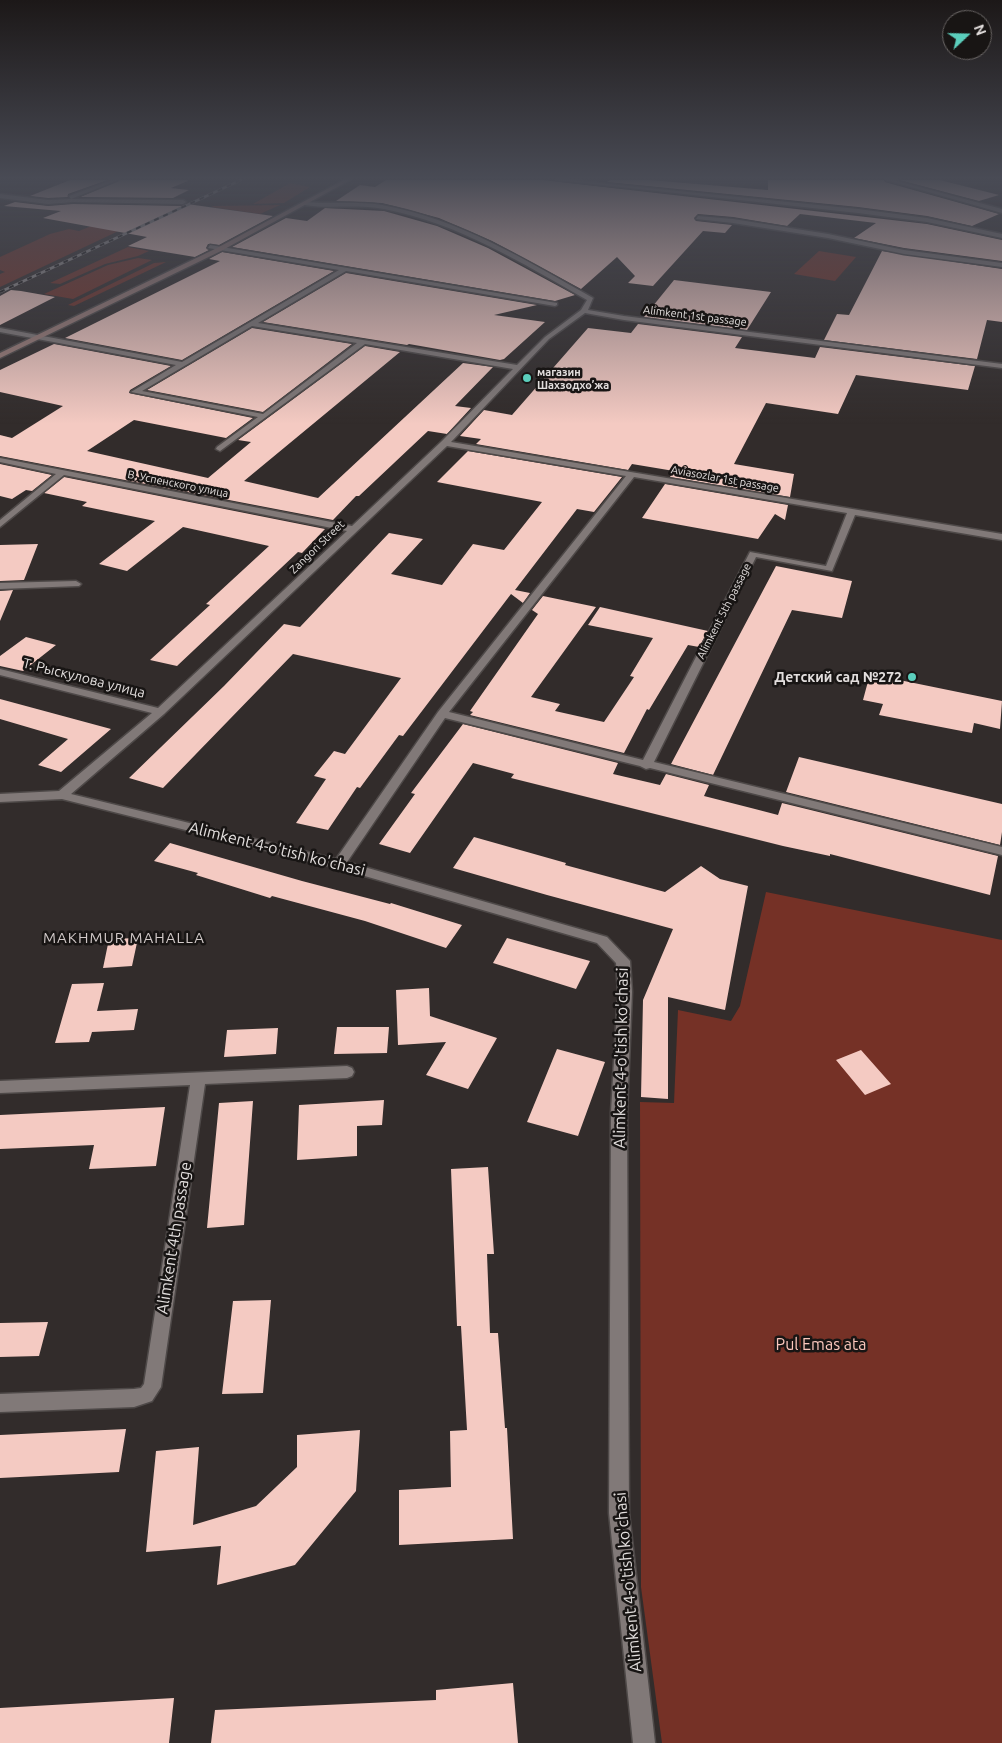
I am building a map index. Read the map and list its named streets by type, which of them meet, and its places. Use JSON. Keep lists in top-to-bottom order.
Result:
{
  "streets": {
    "street": [
      "Alimkent 1st passage",
      "Aviasozlar 1st passage",
      "В. Успенского улица",
      "Zangori Street",
      "Alimkent 5th passage",
      "Т. Рыскулова улица",
      "Alimkent 4-o'tish ko'chasi",
      "Alimkent 4th passage"
    ]
  },
  "crossings": [
    ["Alimkent 1st passage", "Zangori Street"],
    ["Aviasozlar 1st passage", "Zangori Street"],
    ["Aviasozlar 1st passage", "Alimkent 5th passage"],
    ["В. Успенского улица", "Zangori Street"],
    ["Zangori Street", "Т. Рыскулова улица"],
    ["Zangori Street", "Alimkent 4-o'tish ko'chasi"]
  ],
  "districts": ["MAKHMUR MAHALLA"],
  "parks": ["Pul Emas ata"],
  "places": ["магазин Шахзодхо’жа", "Детский сад №272"],
  "north": "right"
}
